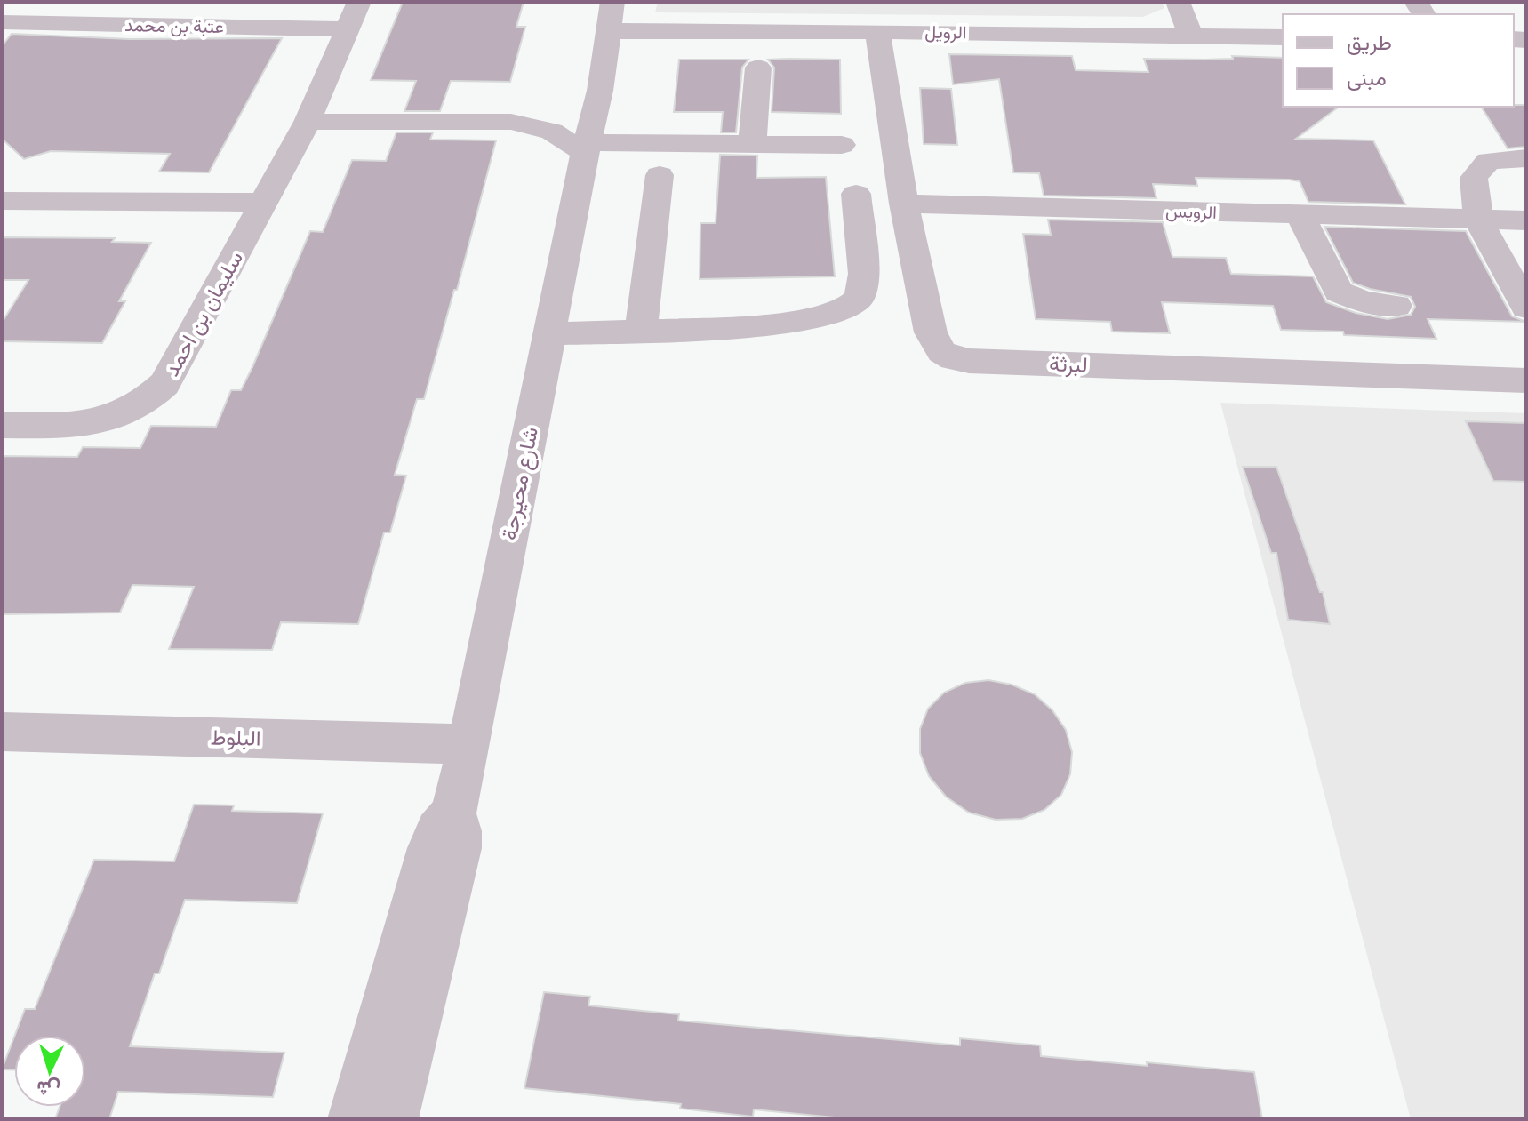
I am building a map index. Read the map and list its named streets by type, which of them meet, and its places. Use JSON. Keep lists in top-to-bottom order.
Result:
{
  "streets": {
    "street": [
      "عتبة بن محمد",
      "الرويل",
      "الرويس",
      "سليمان بن احمد",
      "لبرثة",
      "شارع محيرجة",
      "البلوط"
    ]
  },
  "crossings": [
    ["عتبة بن محمد", "سليمان بن احمد"],
    ["الرويل", "لبرثة"],
    ["الرويل", "شارع محيرجة"],
    ["الرويس", "لبرثة"],
    ["شارع محيرجة", "البلوط"]
  ],
  "legend": ["طريق", "مبنى"],
  "north": "bottom"
}
